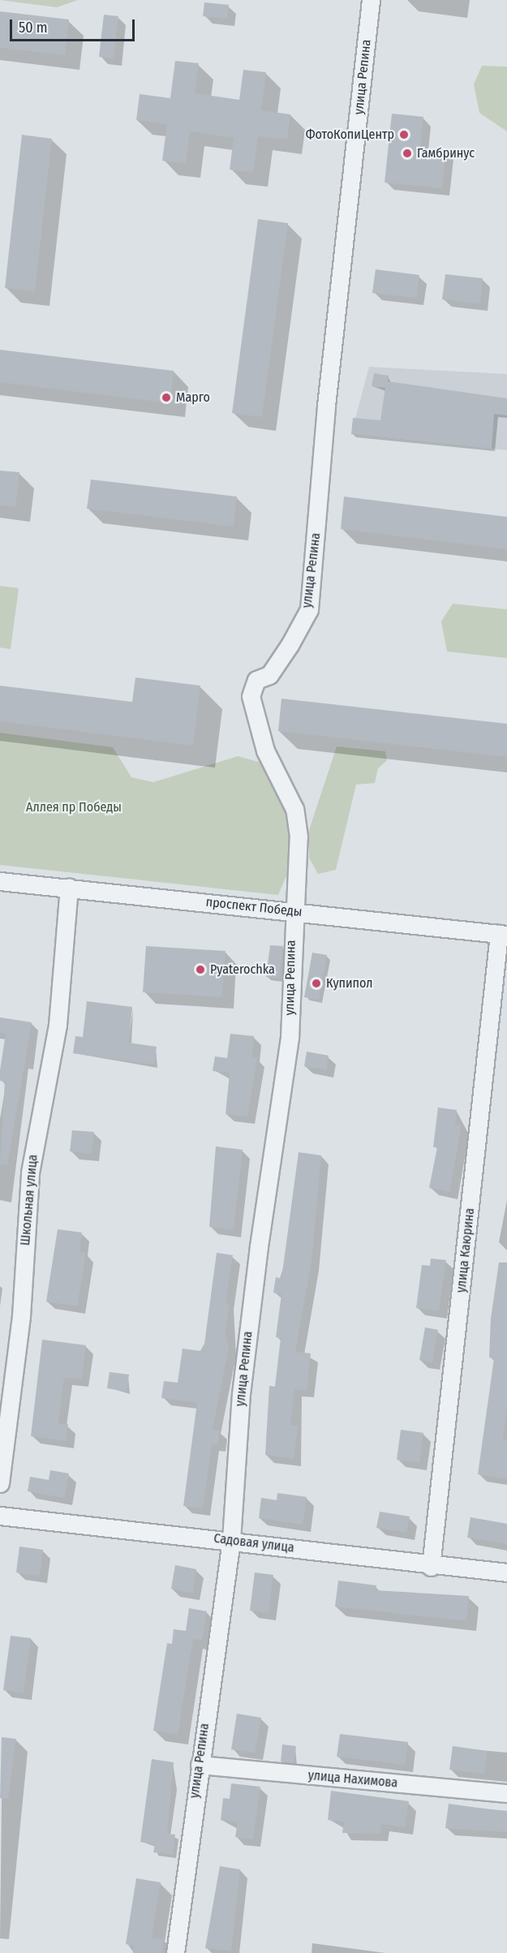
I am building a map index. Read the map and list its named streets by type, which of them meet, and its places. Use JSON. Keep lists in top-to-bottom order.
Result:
{
  "streets": {
    "street": [
      "улица Репина",
      "проспект Победы",
      "Школьная улица",
      "улица Каюрина",
      "Садовая улица",
      "улица Нахимова"
    ]
  },
  "crossings": [
    ["улица Репина", "проспект Победы"],
    ["улица Репина", "Садовая улица"],
    ["улица Репина", "улица Нахимова"],
    ["проспект Победы", "Школьная улица"],
    ["проспект Победы", "улица Каюрина"],
    ["улица Каюрина", "Садовая улица"]
  ],
  "parks": ["Аллея пр Победы"],
  "places": [
    "ФотоКопиЦентр",
    "Гамбринус",
    "Марго",
    "Pyaterochka",
    "Купипол"
  ],
  "scale_bar": "50 m"
}
